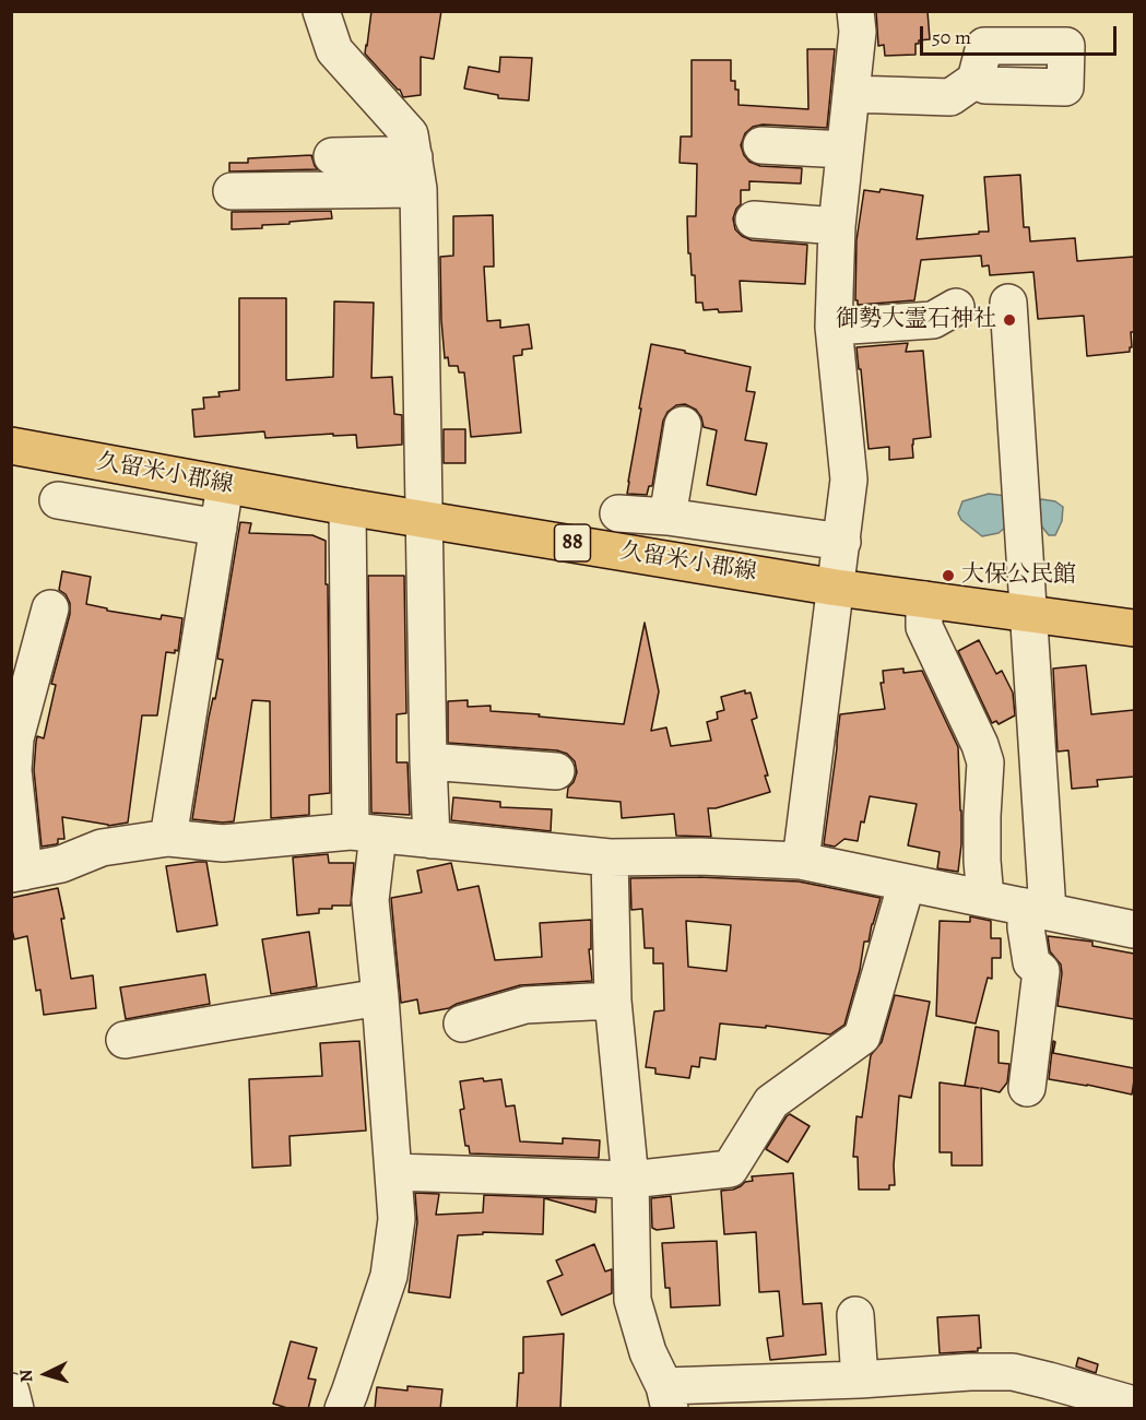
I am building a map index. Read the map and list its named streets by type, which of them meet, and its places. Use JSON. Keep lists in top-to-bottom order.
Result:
{
  "streets": {
    "main road": ["久留米小郡線", "88"]
  },
  "places": ["御勢大霊石神社", "大保公民館"],
  "scale_bar": "50 m",
  "north": "left"
}
